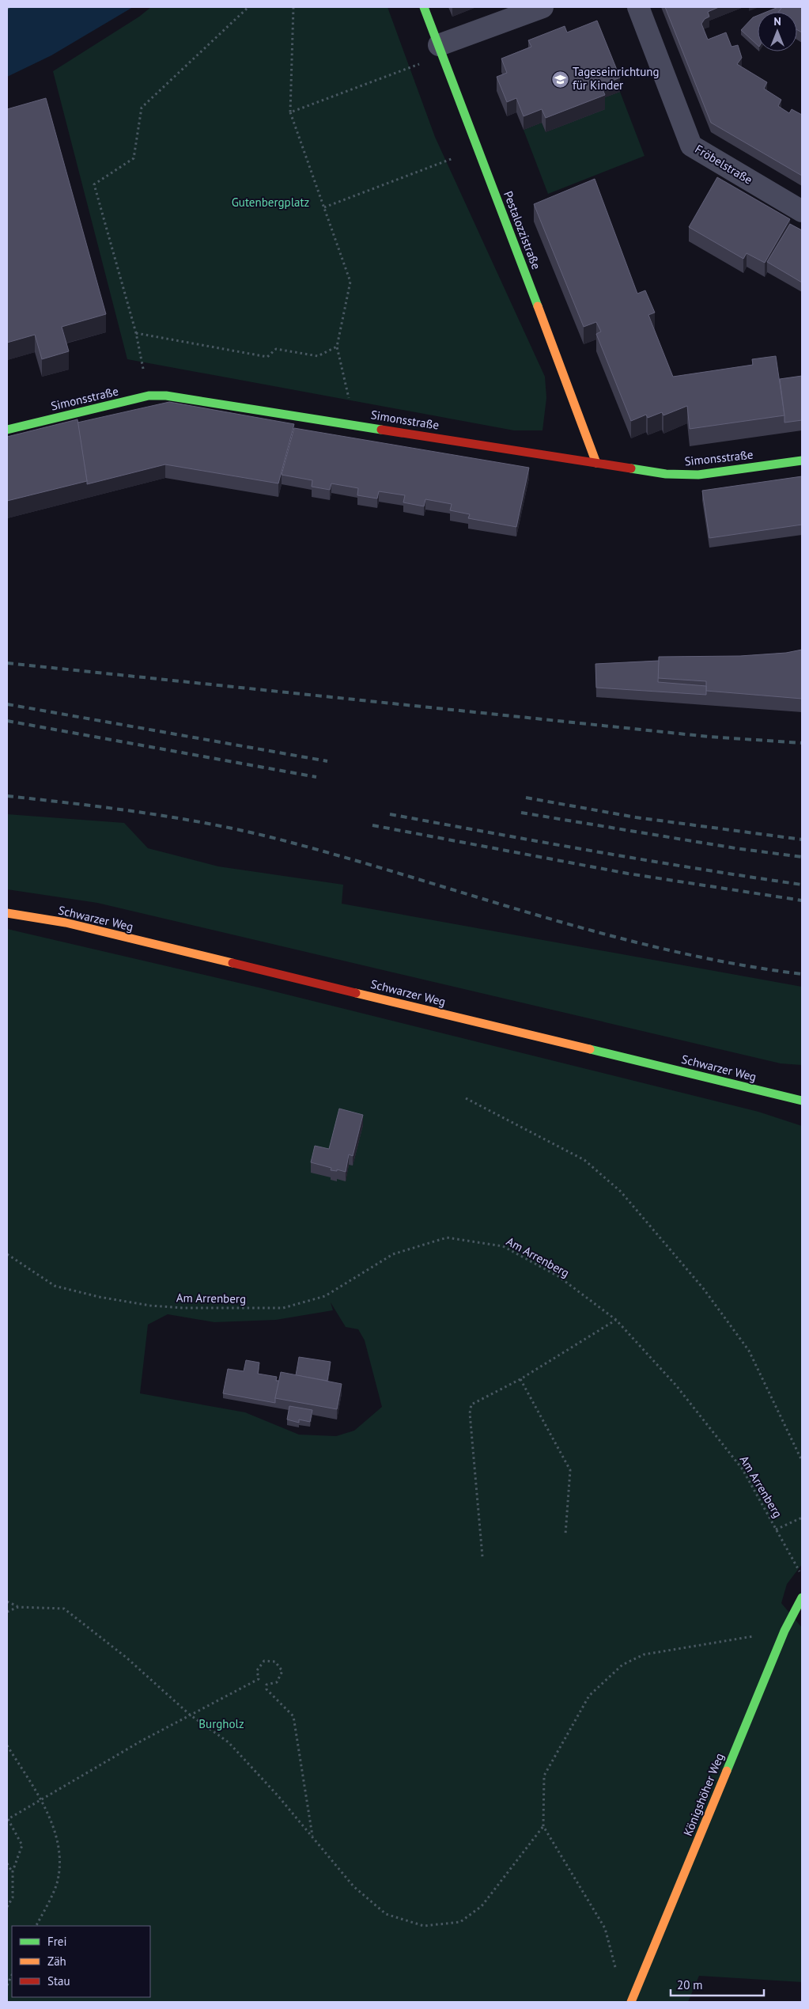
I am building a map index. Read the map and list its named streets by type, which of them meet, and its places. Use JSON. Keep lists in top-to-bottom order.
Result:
{
  "streets": {
    "street": [
      "Fröbelstraße",
      "Pestalozzistraße",
      "Simonsstraße",
      "Schwarzer Weg",
      "Königshöher Weg"
    ],
    "path": ["Am Arrenberg"]
  },
  "crossings": [
    ["Pestalozzistraße", "Simonsstraße"]
  ],
  "parks": ["Gutenbergplatz", "Burgholz"],
  "places": {
    "school or university": ["Tageseinrichtung für Kinder"]
  },
  "legend": ["Frei", "Zäh", "Stau"],
  "scale_bar": "20 m",
  "north": "top"
}
